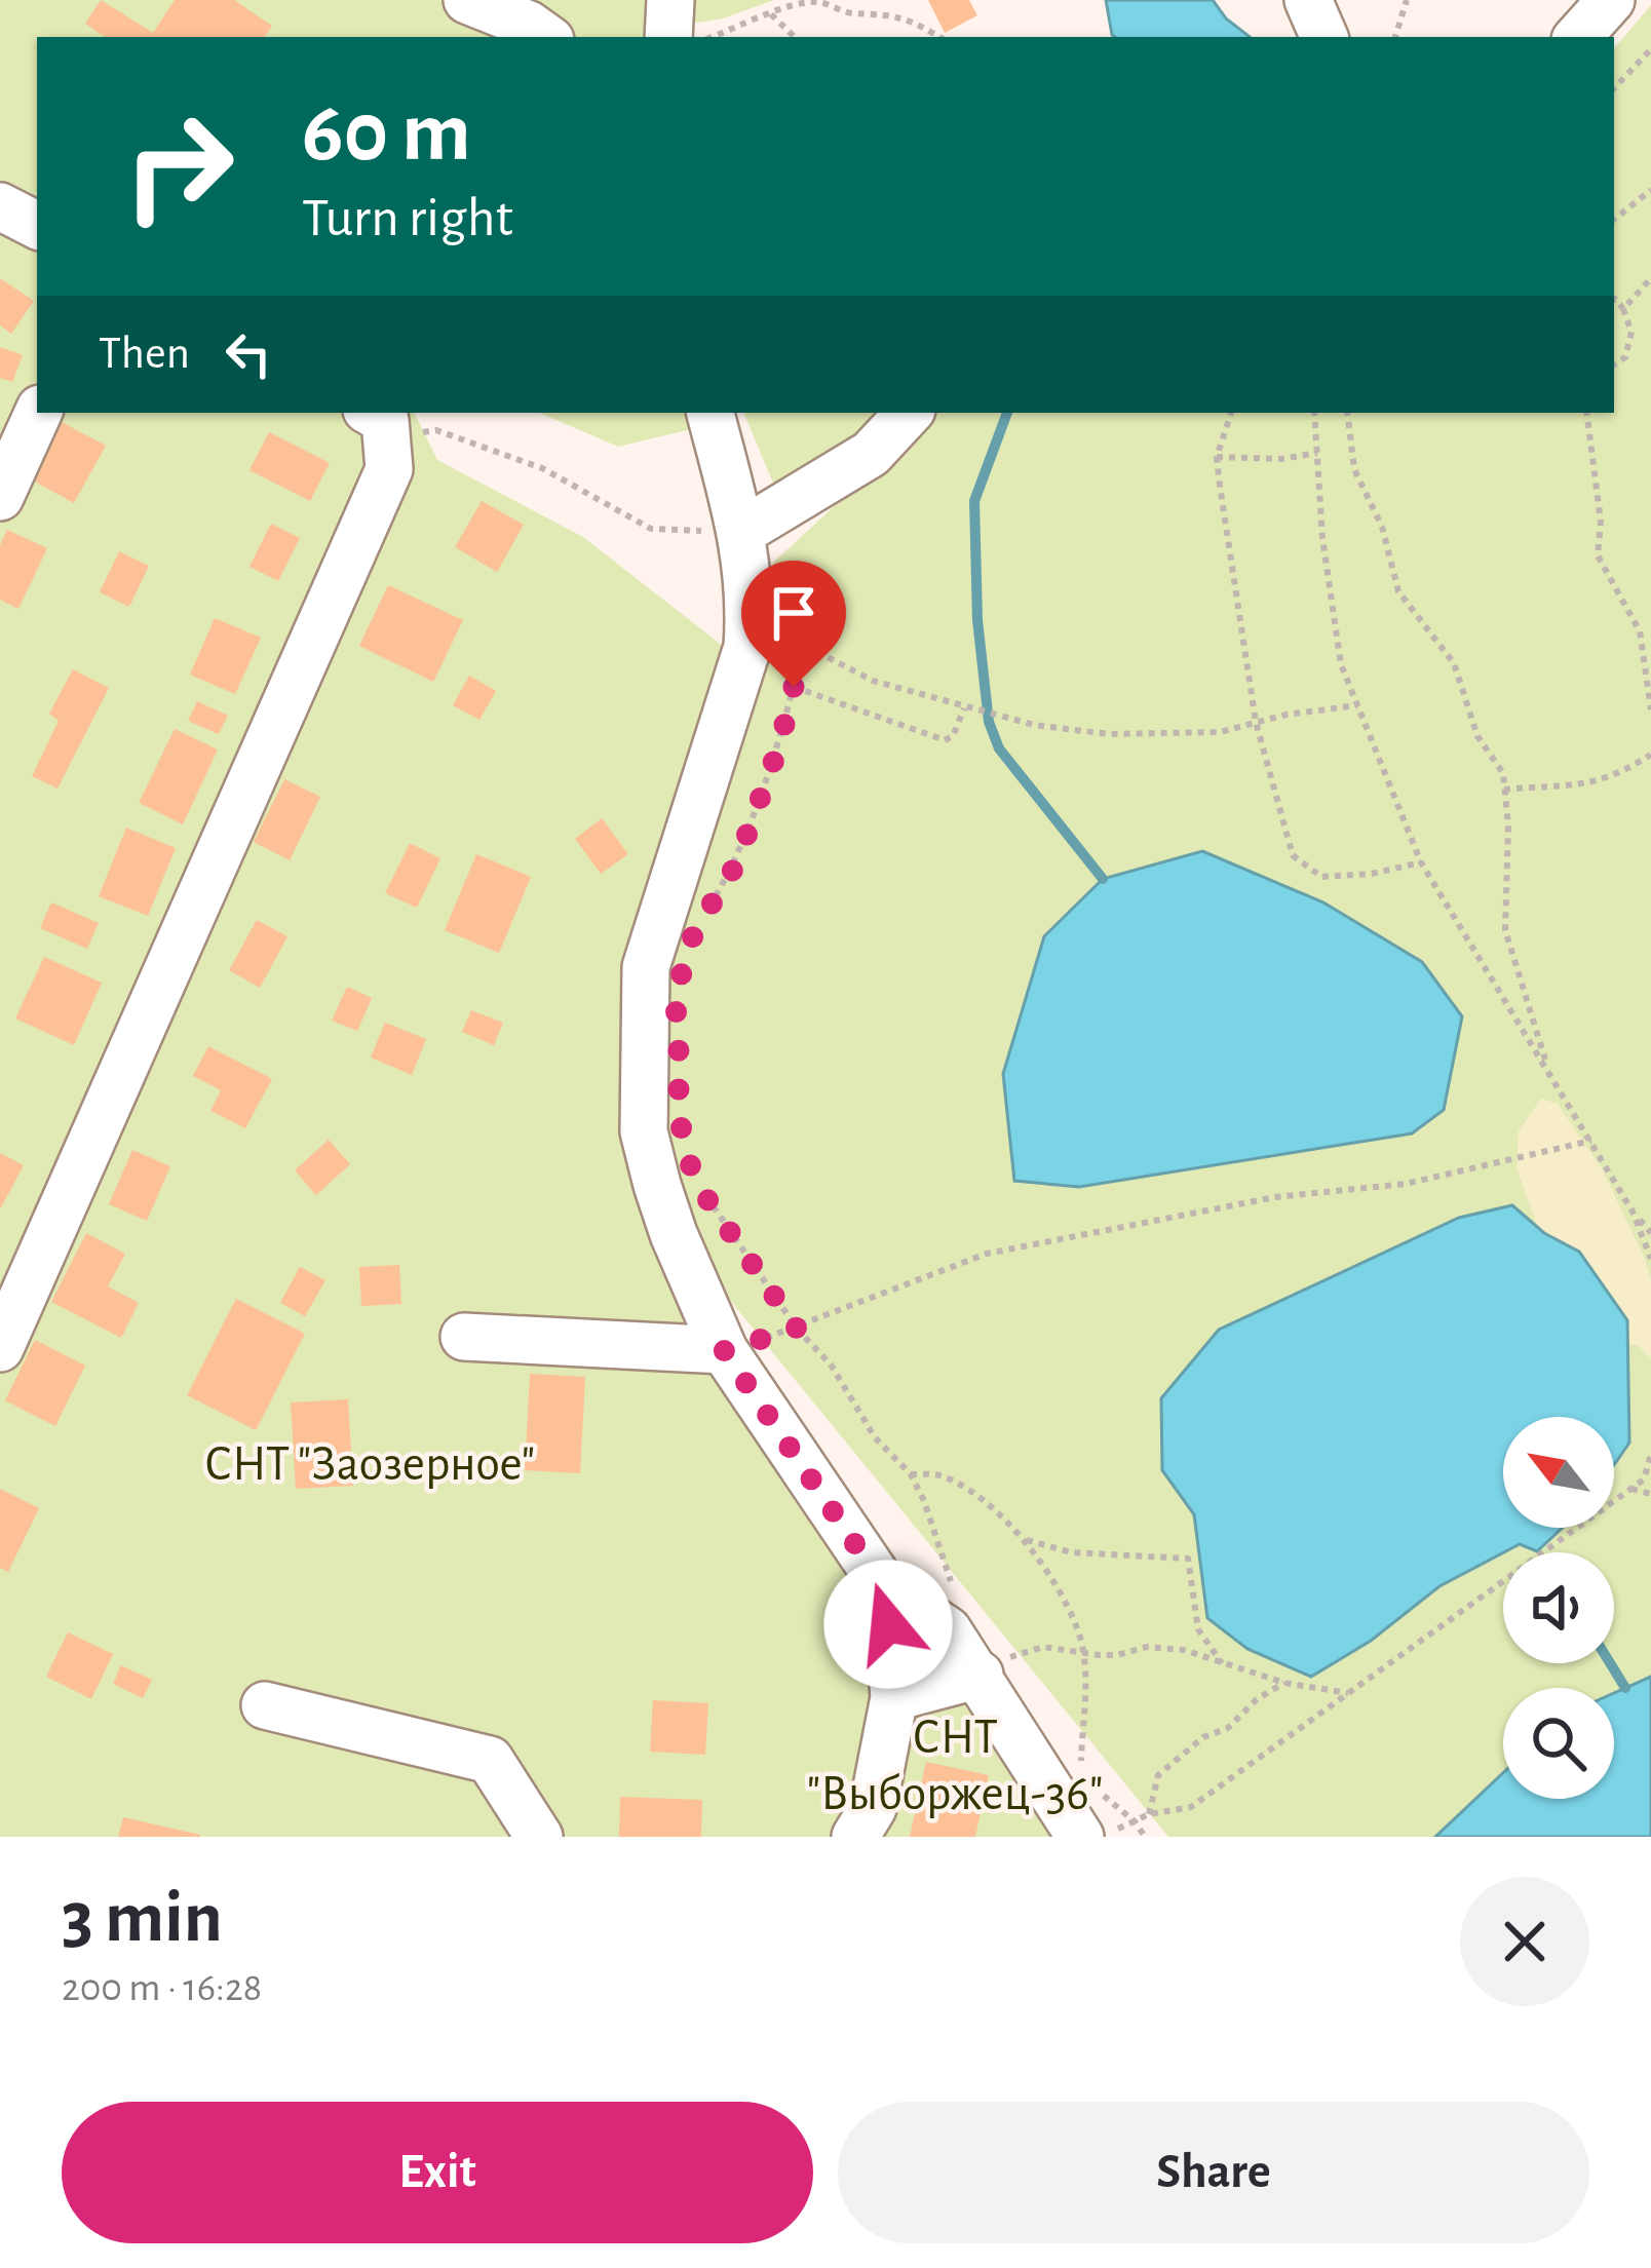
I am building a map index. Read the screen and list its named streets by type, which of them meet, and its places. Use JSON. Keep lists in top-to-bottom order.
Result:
{
  "parks": ["СНТ \"Заозерное\"", "СНТ \"Выборжец-36\""],
  "north": "top left",
  "page": {
    "turn": ["60 m", "Turn right"],
    "then": "Then",
    "heading": ["3 min", "200 m · 16:28"],
    "buttons": ["Exit", "Share"]
  }
}
